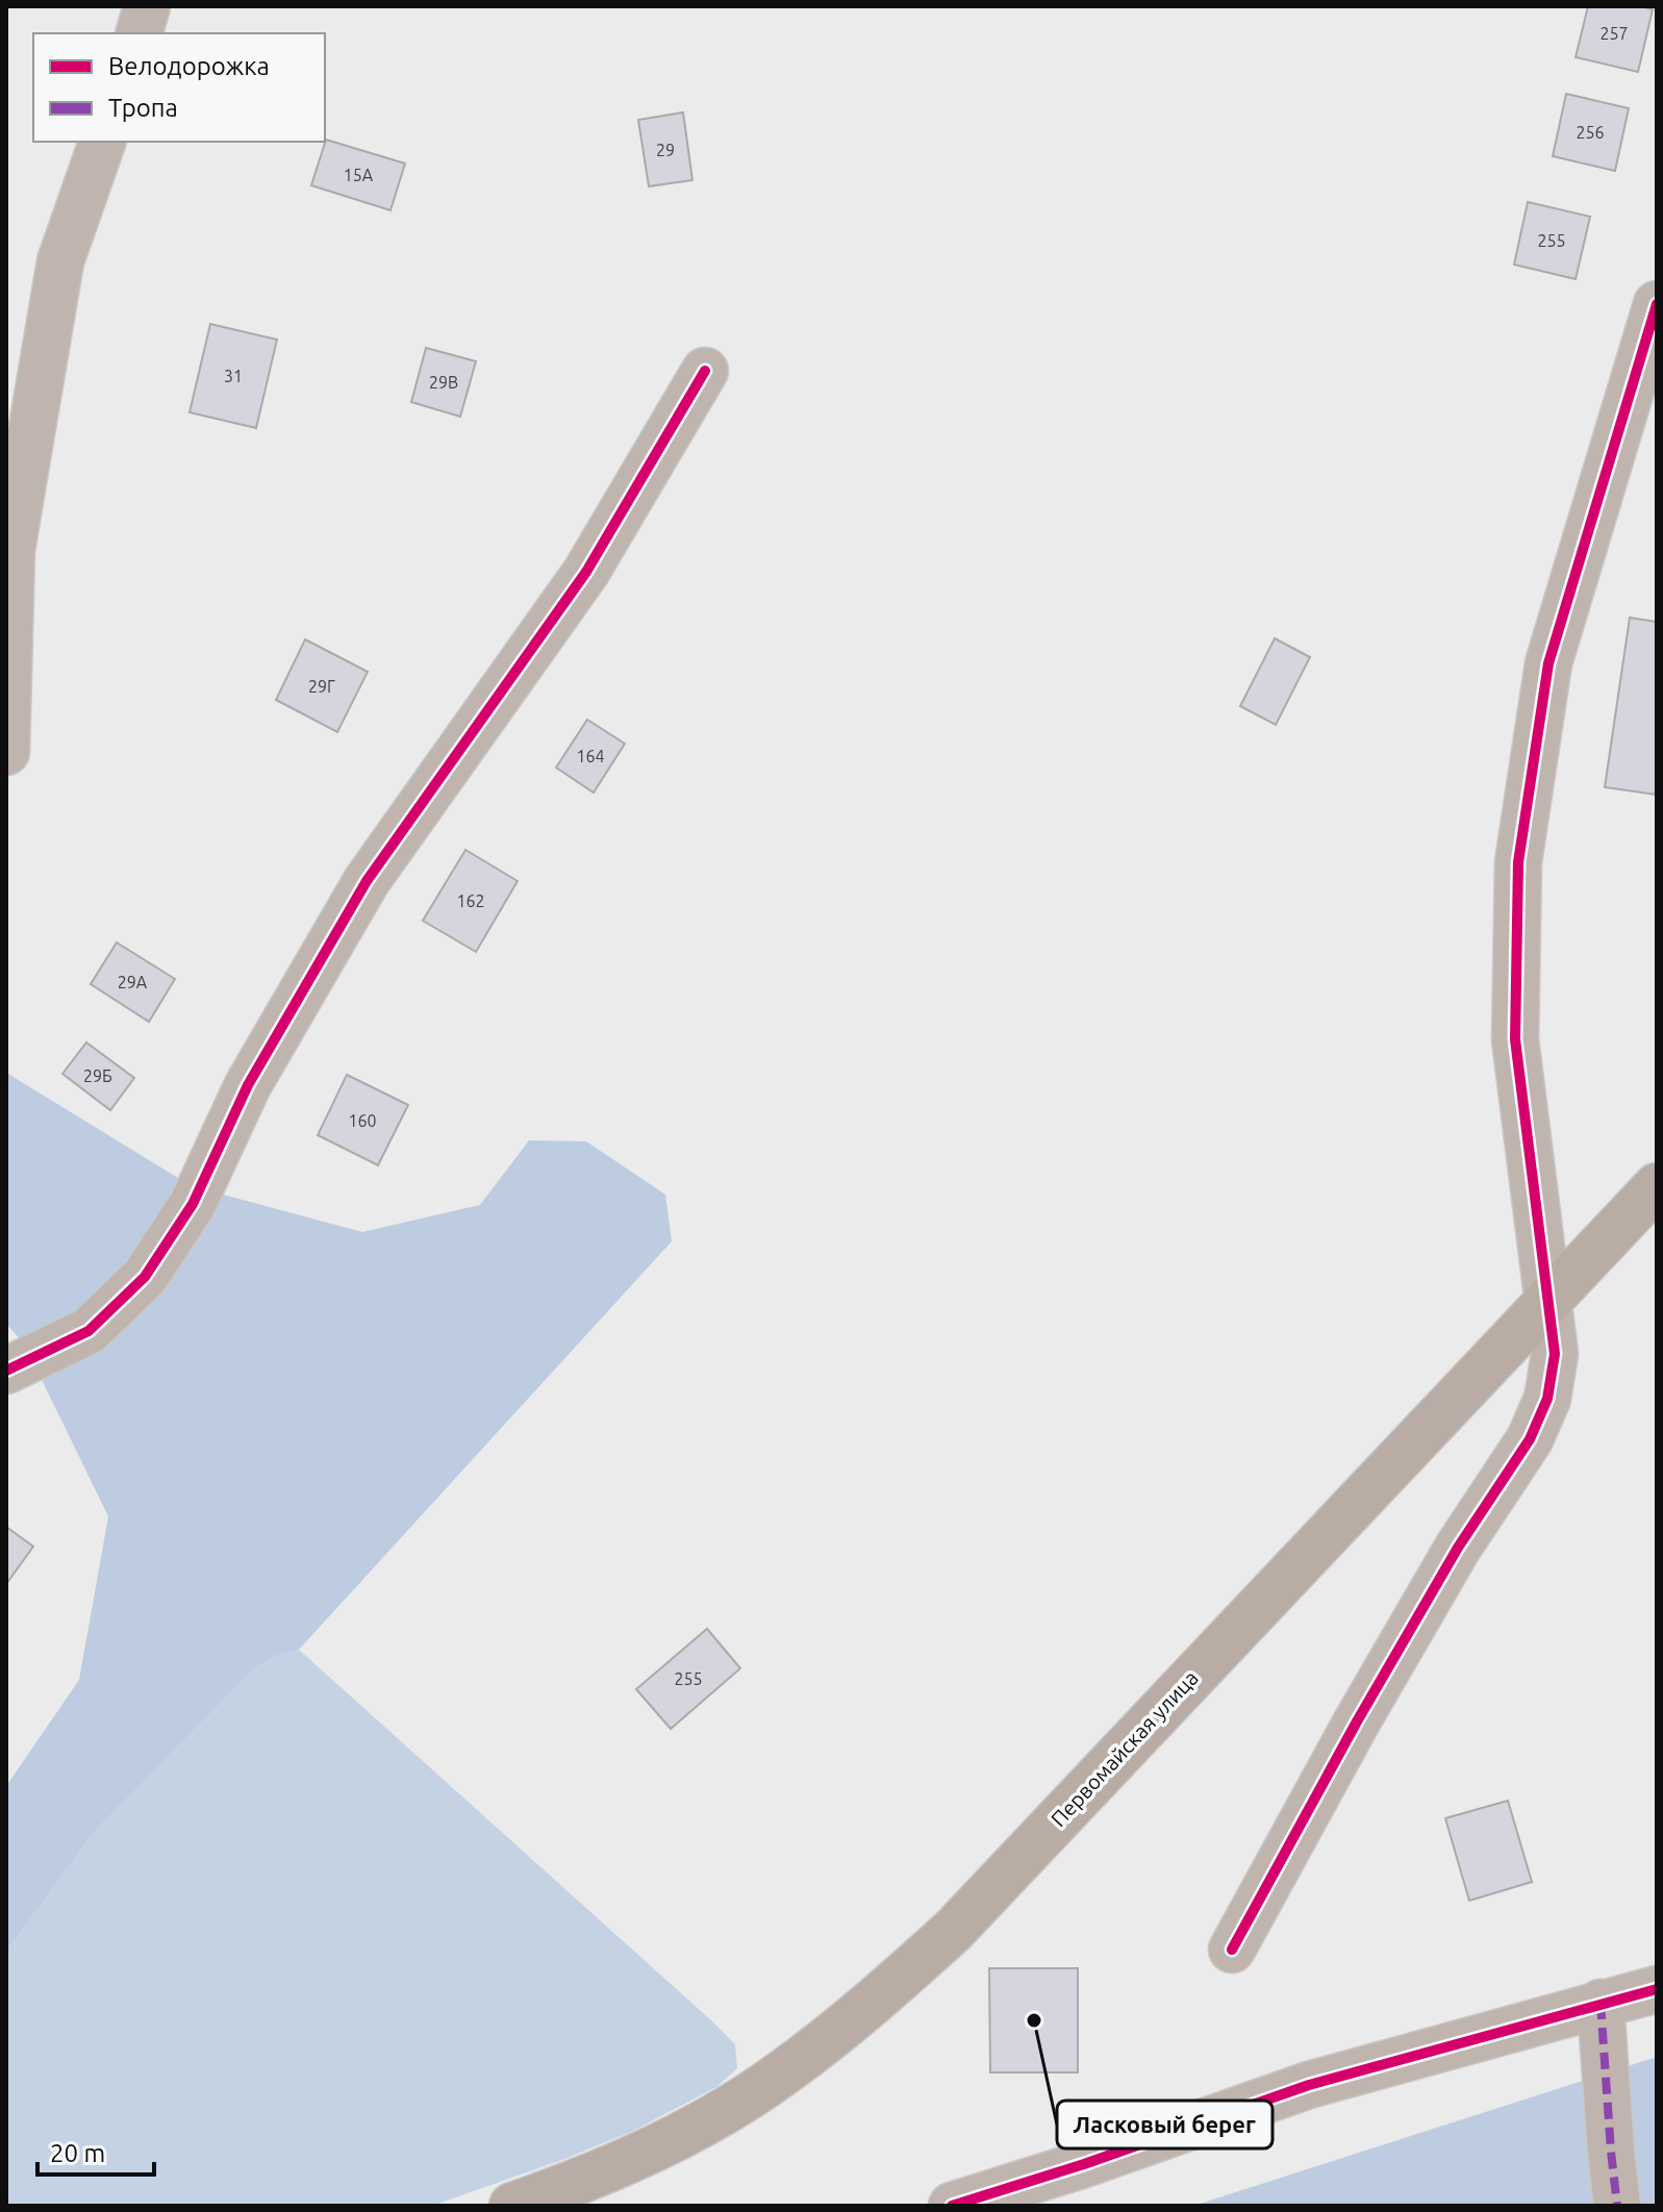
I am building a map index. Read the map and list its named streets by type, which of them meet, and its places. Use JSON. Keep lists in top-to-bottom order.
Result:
{
  "streets": {
    "main road": ["Первомайская улица"]
  },
  "places": ["Ласковый берег"],
  "house_numbers": [
    "257",
    "256",
    "29",
    "15А",
    "255",
    "31",
    "29В",
    "29Г",
    "164",
    "162",
    "29А",
    "29Б",
    "160",
    "255"
  ],
  "legend": ["Велодорожка", "Тропа"],
  "scale_bar": "20 m"
}
